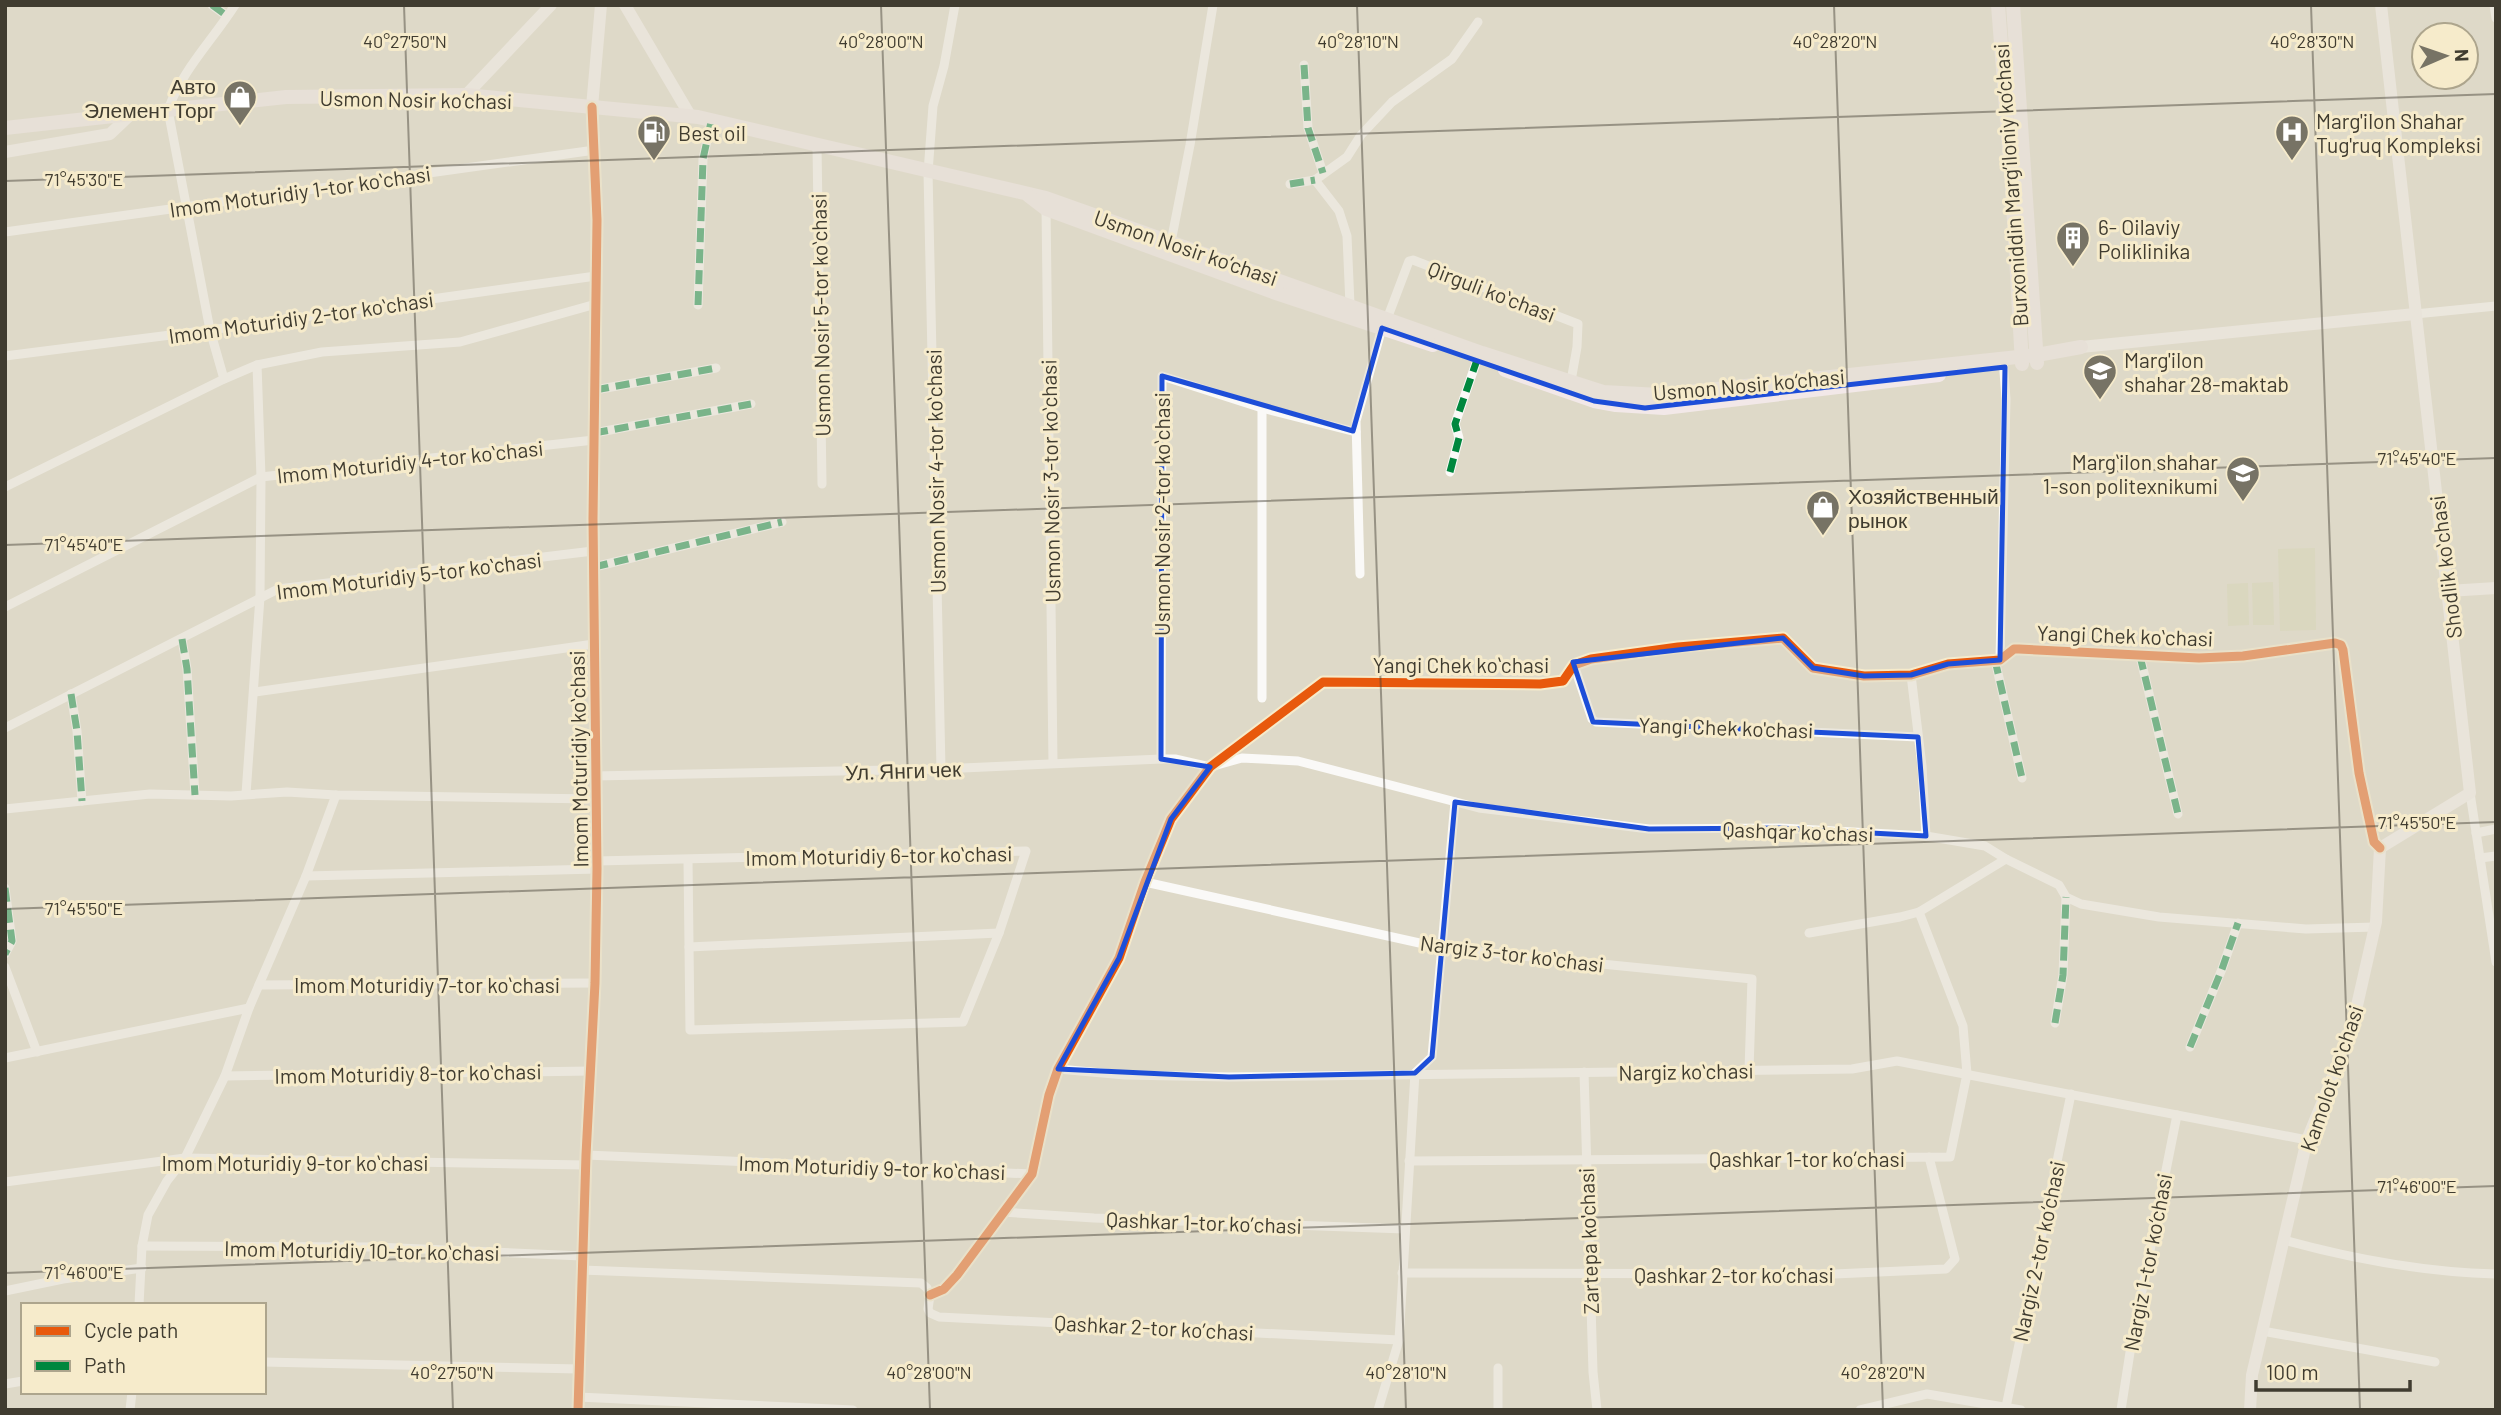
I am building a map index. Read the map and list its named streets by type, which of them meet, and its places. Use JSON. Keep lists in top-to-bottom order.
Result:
{
  "streets": {
    "main road": ["Usmon Nosir ko‘chasi", "Burxoniddin Marg’iloniy ko’chasi"],
    "street": [
      "Imom Moturidiy 1-tor koʻchasi",
      "Qirguli koʻchasi",
      "Usmon Nosir 5-tor koʻchasi",
      "Imom Moturidiy 2-tor koʻchasi",
      "Imom Moturidiy 4-tor koʻchasi",
      "Usmon Nosir 4-tor koʻchasi",
      "Usmon Nosir 3-tor koʻchasi",
      "Usmon Nosir 2-tor koʻchasi",
      "Shodlik koʻchasi",
      "Imom Moturidiy 5-tor koʻchasi",
      "Yangi Chek koʻchasi",
      "Yangi Chek ko'chasi",
      "Imom Moturidiy koʻchasi",
      "Ул. Янги чек",
      "Qashqar koʻchasi",
      "Imom Moturidiy 6-tor koʻchasi",
      "Nargiz 3-tor koʻchasi",
      "Imom Moturidiy 7-tor koʻchasi",
      "Nargiz koʻchasi",
      "Imom Moturidiy 8-tor koʻchasi",
      "Kamolot koʻchasi",
      "Qashkar 1-tor koʼchasi",
      "Imom Moturidiy 9-tor koʻchasi",
      "Zartepa ko'chasi",
      "Imom Moturidiy 10-tor koʻchasi",
      "Nargiz 2-tor ko‘chasi",
      "Nargiz 1-tor ko‘chasi",
      "Qashkar 2-tor koʼchasi"
    ]
  },
  "crossings": [
    ["Usmon Nosir ko‘chasi", "Burxoniddin Marg’iloniy ko’chasi"],
    ["Usmon Nosir ko‘chasi", "Qirguli koʻchasi"],
    ["Usmon Nosir ko‘chasi", "Usmon Nosir 5-tor koʻchasi"],
    ["Usmon Nosir ko‘chasi", "Usmon Nosir 4-tor koʻchasi"],
    ["Usmon Nosir ko‘chasi", "Usmon Nosir 3-tor koʻchasi"],
    ["Usmon Nosir ko‘chasi", "Shodlik koʻchasi"],
    ["Usmon Nosir ko‘chasi", "Imom Moturidiy koʻchasi"],
    ["Imom Moturidiy 1-tor koʻchasi", "Imom Moturidiy koʻchasi"],
    ["Imom Moturidiy 2-tor koʻchasi", "Imom Moturidiy koʻchasi"],
    ["Imom Moturidiy 4-tor koʻchasi", "Imom Moturidiy koʻchasi"],
    ["Usmon Nosir 4-tor koʻchasi", "Ул. Янги чек"],
    ["Usmon Nosir 3-tor koʻchasi", "Ул. Янги чек"],
    ["Usmon Nosir 2-tor koʻchasi", "Ул. Янги чек"],
    ["Imom Moturidiy 5-tor koʻchasi", "Imom Moturidiy koʻchasi"],
    ["Yangi Chek koʻchasi", "Yangi Chek ko'chasi"],
    ["Yangi Chek koʻchasi", "Ул. Янги чек"],
    ["Yangi Chek koʻchasi", "Qashqar koʻchasi"],
    ["Yangi Chek koʻchasi", "Kamolot koʻchasi"],
    ["Yangi Chek koʻchasi", "Imom Moturidiy 9-tor koʻchasi"],
    ["Imom Moturidiy koʻchasi", "Ул. Янги чек"],
    ["Imom Moturidiy koʻchasi", "Imom Moturidiy 6-tor koʻchasi"],
    ["Imom Moturidiy koʻchasi", "Imom Moturidiy 7-tor koʻchasi"],
    ["Imom Moturidiy koʻchasi", "Imom Moturidiy 8-tor koʻchasi"],
    ["Imom Moturidiy koʻchasi", "Imom Moturidiy 9-tor koʻchasi"],
    ["Imom Moturidiy koʻchasi", "Imom Moturidiy 10-tor koʻchasi"],
    ["Ул. Янги чек", "Qashqar koʻchasi"],
    ["Ул. Янги чек", "Imom Moturidiy 9-tor koʻchasi"],
    ["Qashqar koʻchasi", "Kamolot koʻchasi"],
    ["Qashqar koʻchasi", "Imom Moturidiy 9-tor koʻchasi"],
    ["Nargiz 3-tor koʻchasi", "Nargiz koʻchasi"],
    ["Nargiz 3-tor koʻchasi", "Imom Moturidiy 9-tor koʻchasi"],
    ["Nargiz koʻchasi", "Kamolot koʻchasi"],
    ["Nargiz koʻchasi", "Qashkar 1-tor koʼchasi"],
    ["Nargiz koʻchasi", "Imom Moturidiy 9-tor koʻchasi"],
    ["Nargiz koʻchasi", "Zartepa ko'chasi"],
    ["Nargiz koʻchasi", "Nargiz 2-tor ko‘chasi"],
    ["Nargiz koʻchasi", "Nargiz 1-tor ko‘chasi"],
    ["Qashkar 1-tor koʼchasi", "Imom Moturidiy 9-tor koʻchasi"],
    ["Qashkar 1-tor koʼchasi", "Zartepa ko'chasi"],
    ["Qashkar 1-tor koʼchasi", "Qashkar 2-tor koʼchasi"],
    ["Imom Moturidiy 9-tor koʻchasi", "Qashkar 2-tor koʼchasi"],
    ["Zartepa ko'chasi", "Qashkar 2-tor koʼchasi"]
  ],
  "places": {
    "shop": ["Авто Элемент Торг", "Хозяйственный рынок"],
    "fuel station": ["Best oil"],
    "hospital": ["Marg'ilon Shahar Tug'ruq Kompleksi"],
    "building": ["6- Oilaviy Poliklinika"],
    "school or university": ["Marg'ilon shahar 28-maktab", "Margʻilon shahar 1-son politexnikumi"]
  },
  "legend": ["Cycle path", "Path"],
  "scale_bar": "100 m",
  "north": "right",
  "coordinates": [
    "40°27'50\"N",
    "40°28'00\"N",
    "40°28'10\"N",
    "40°28'20\"N",
    "40°28'30\"N",
    "71°45'30\"E",
    "71°45'40\"E",
    "71°45'50\"E",
    "71°46'00\"E"
  ]
}
